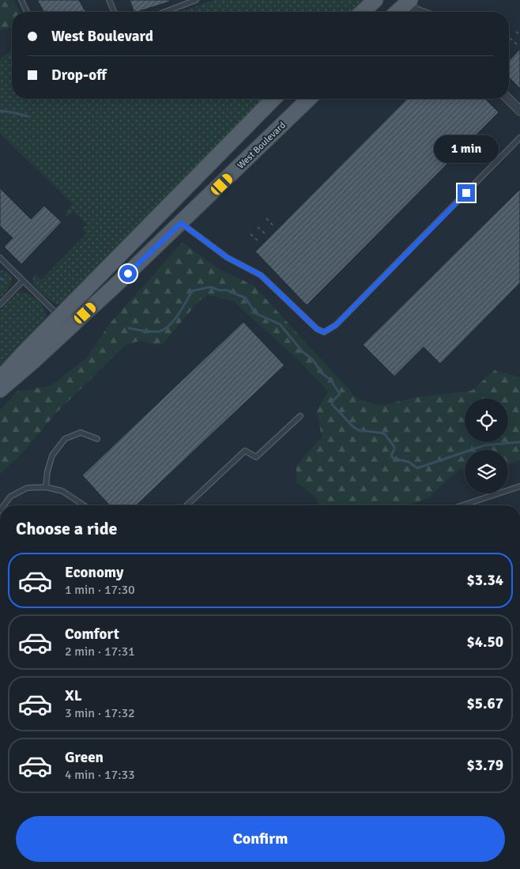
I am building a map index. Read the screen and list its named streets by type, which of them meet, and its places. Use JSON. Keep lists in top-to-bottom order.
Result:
{
  "streets": {
    "main road": ["West Boulevard"]
  },
  "page": {
    "banner": ["West Boulevard", "Drop-off"],
    "bubble": "1 min",
    "heading": "Choose a ride",
    "list": [
      {
        "name": "Economy",
        "note": "1 min · 17:30",
        "value": "$3.34"
      },
      {
        "name": "Comfort",
        "note": "2 min · 17:31",
        "value": "$4.50"
      },
      {
        "name": "XL",
        "note": "3 min · 17:32",
        "value": "$5.67"
      },
      {
        "name": "Green",
        "note": "4 min · 17:33",
        "value": "$3.79"
      }
    ],
    "buttons": "Confirm"
  }
}
